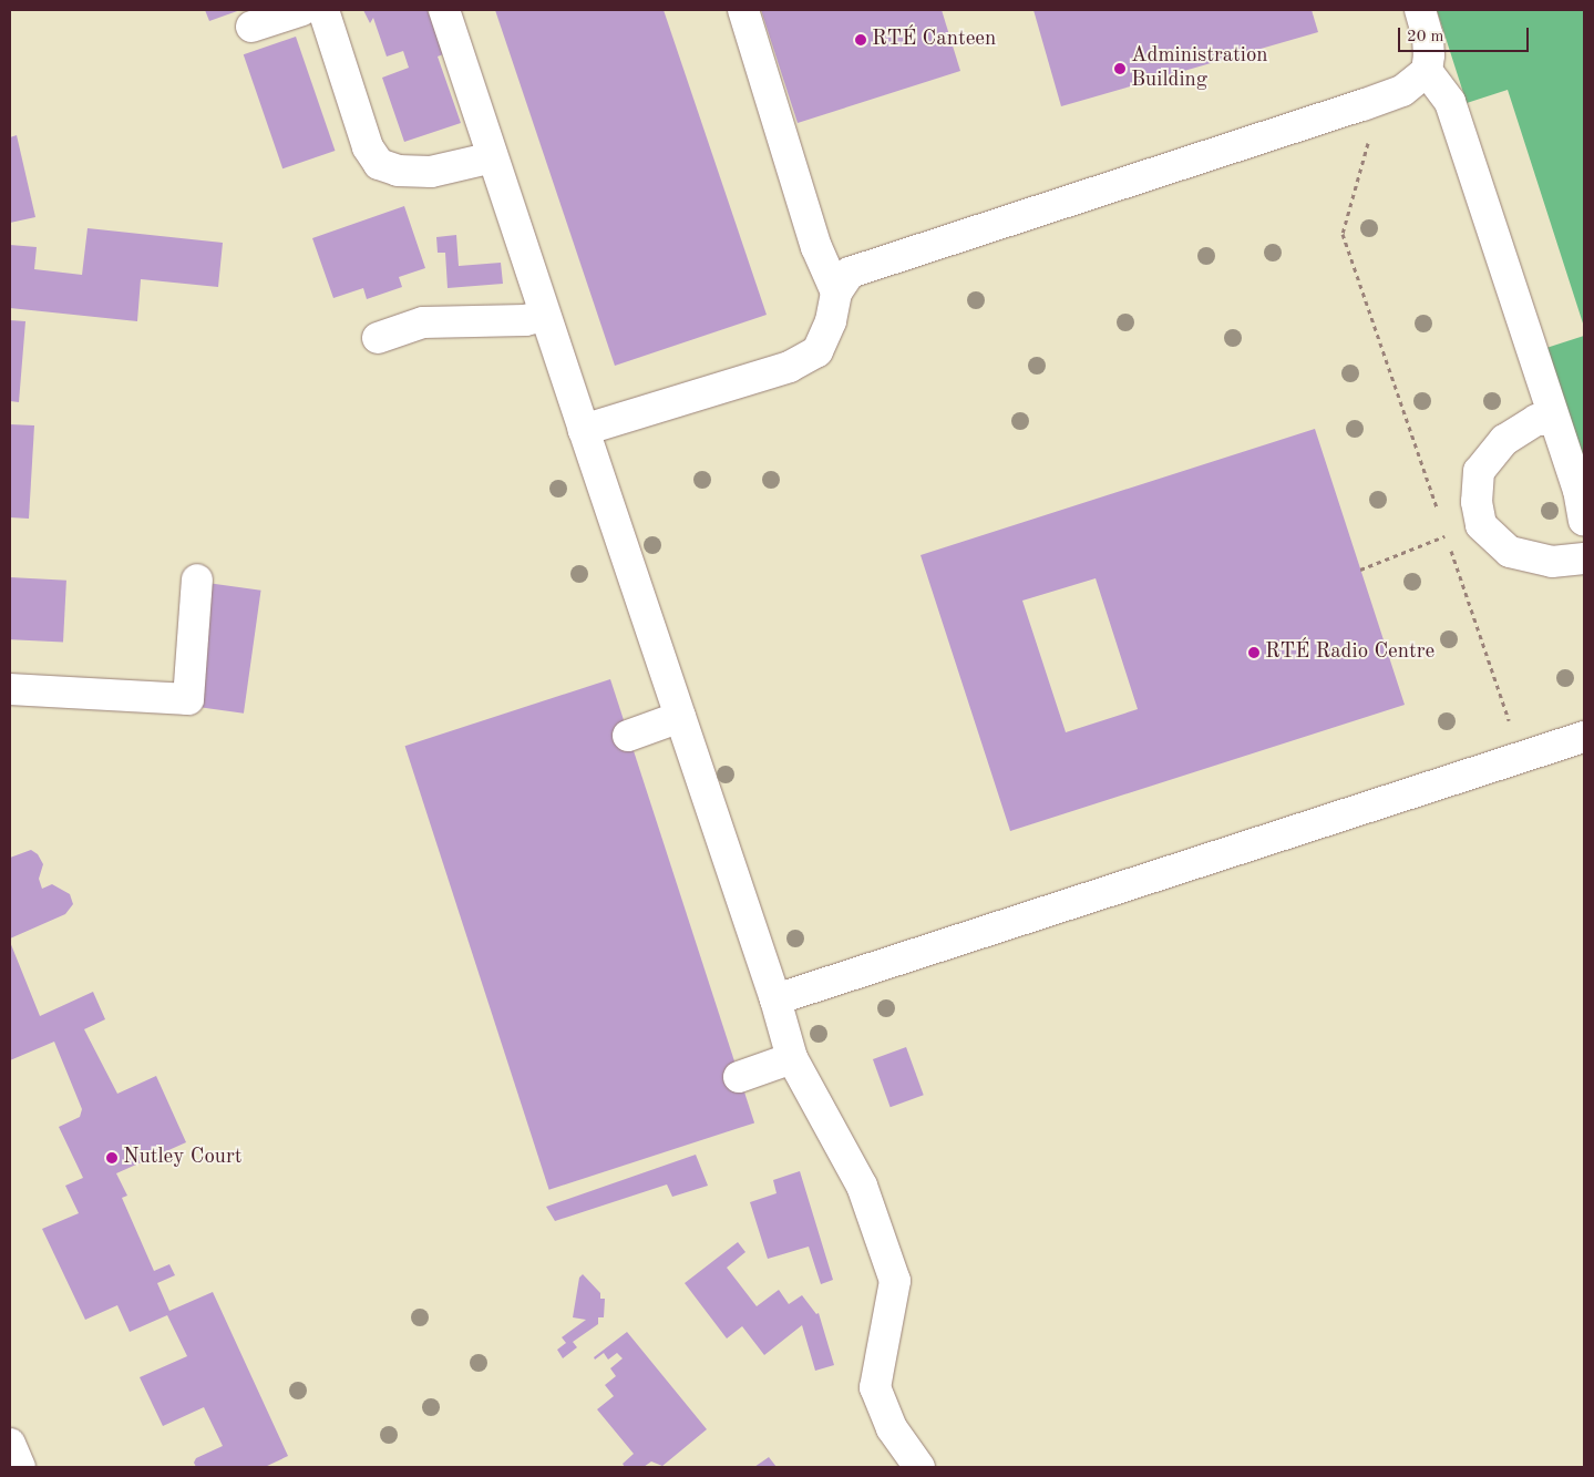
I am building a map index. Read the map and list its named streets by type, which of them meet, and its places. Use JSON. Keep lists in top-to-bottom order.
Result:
{
  "places": [
    "RTÉ Canteen",
    "Administration Building",
    "RTÉ Radio Centre",
    "Nutley Court"
  ],
  "scale_bar": "20 m"
}
